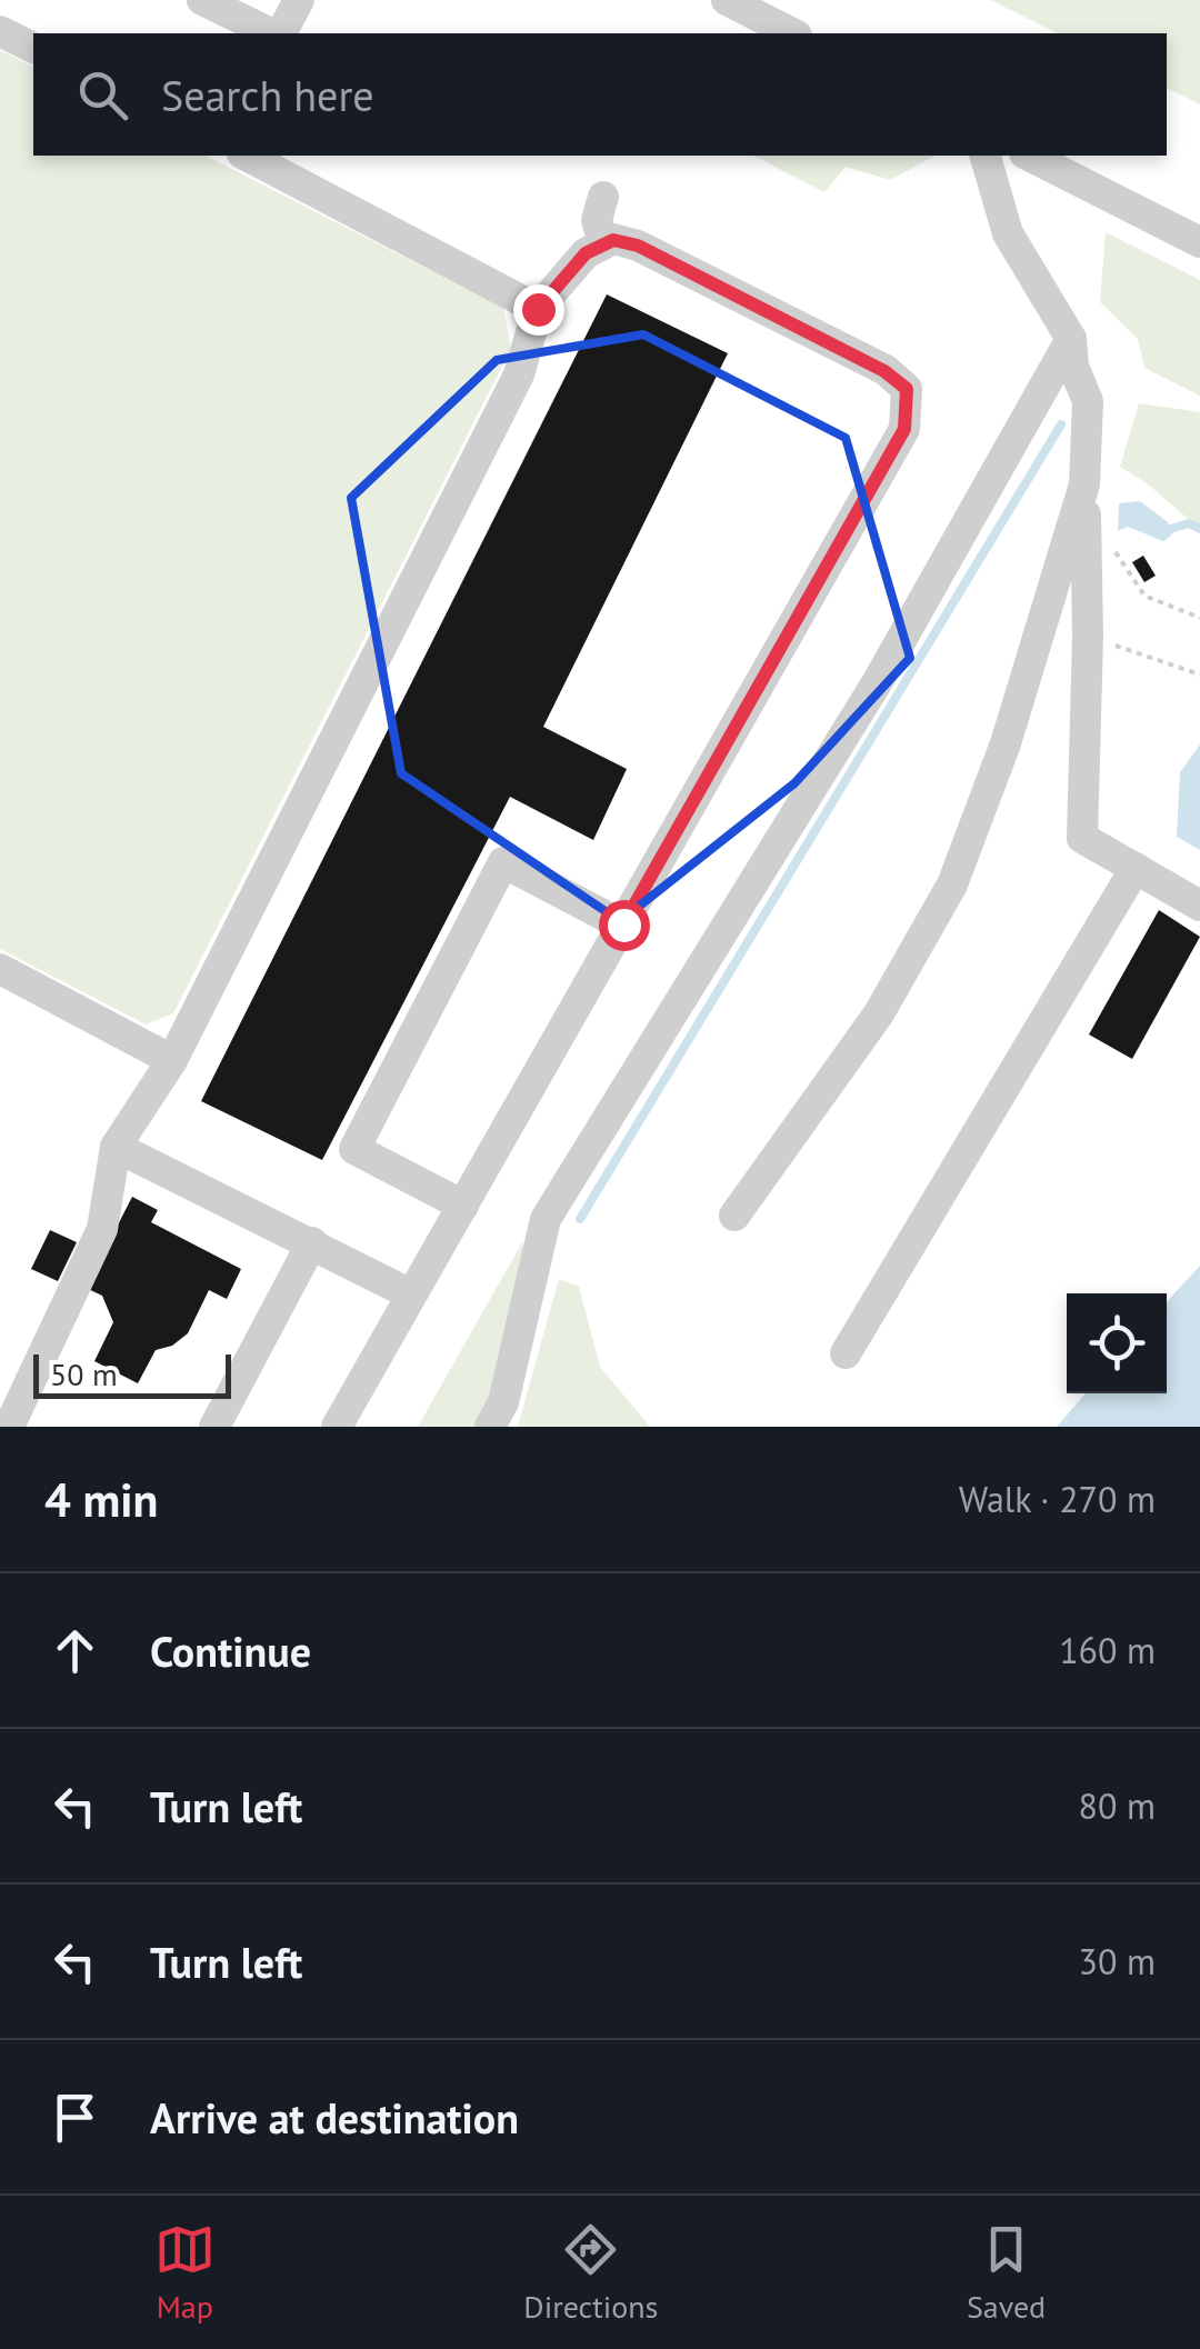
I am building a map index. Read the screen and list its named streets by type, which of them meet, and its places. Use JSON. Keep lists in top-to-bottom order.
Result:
{
  "scale_bar": "50 m",
  "page": {
    "search": "Search here",
    "scale": "50 m",
    "heading": ["4 min", "Walk · 270 m"],
    "list": [
      ["Continue", "160 m"],
      ["Turn left", "80 m"],
      ["Turn left", "30 m"],
      "Arrive at destination"
    ],
    "nav": ["Map", "Directions", "Saved"]
  }
}
